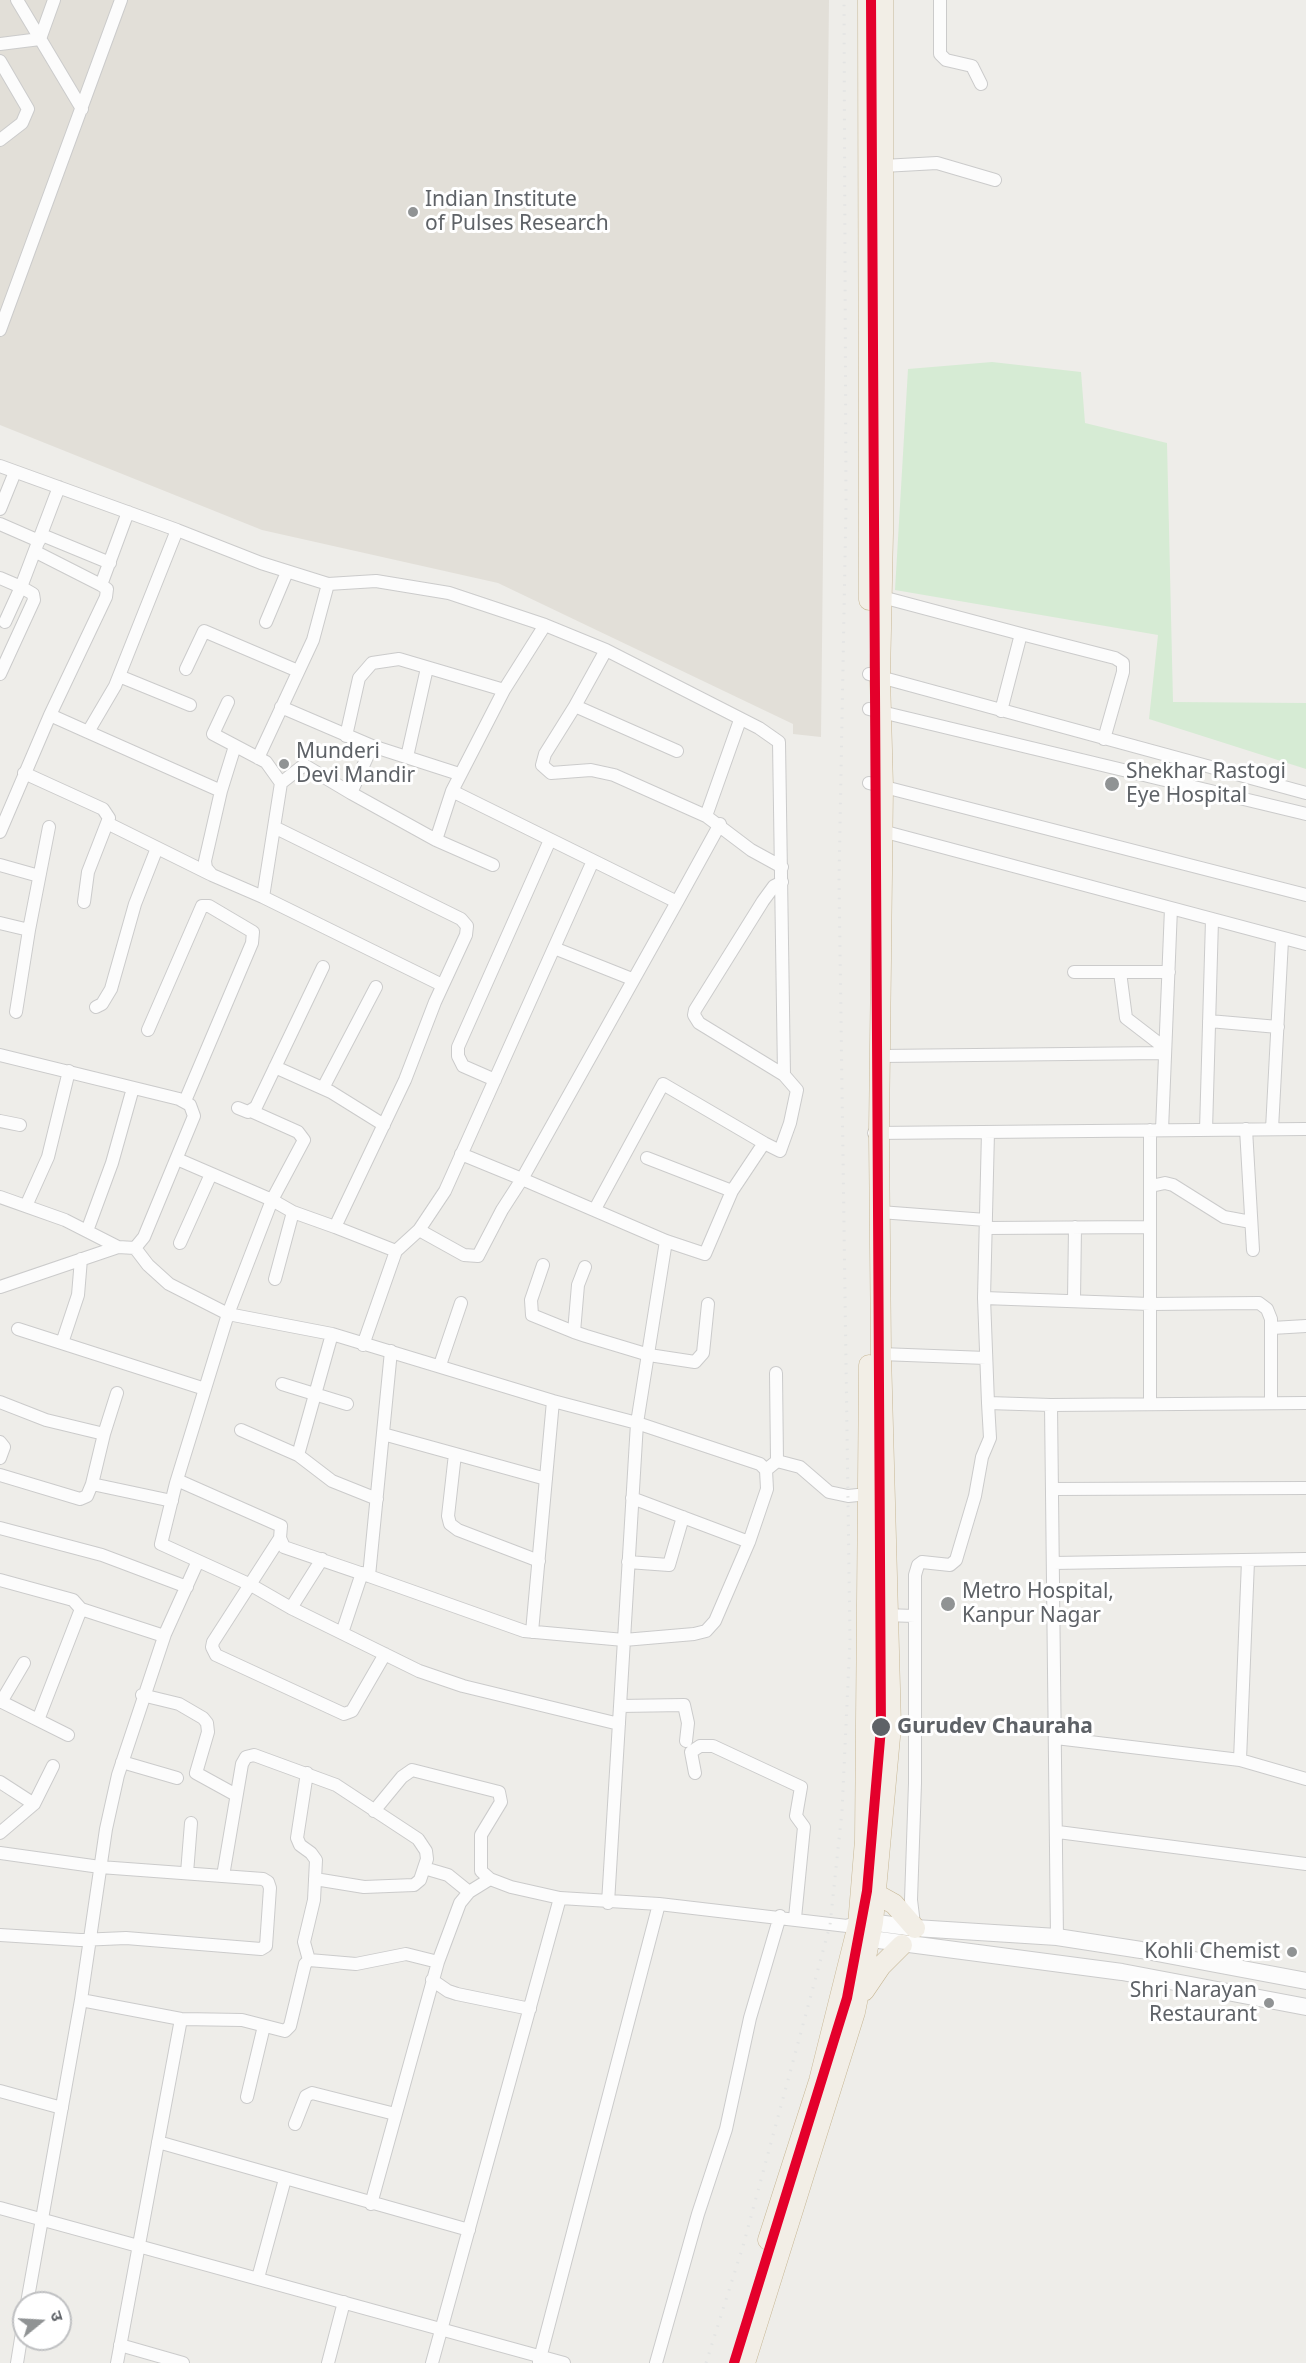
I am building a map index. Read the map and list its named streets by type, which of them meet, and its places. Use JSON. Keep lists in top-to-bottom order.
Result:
{
  "places": [
    "Indian Institute of Pulses Research",
    "Munderi Devi Mandir",
    "Shekhar Rastogi Eye Hospital",
    "Metro Hospital, Kanpur Nagar",
    "Gurudev Chauraha",
    "Kohli Chemist",
    "Shri Narayan Restaurant"
  ],
  "north": "right"
}
